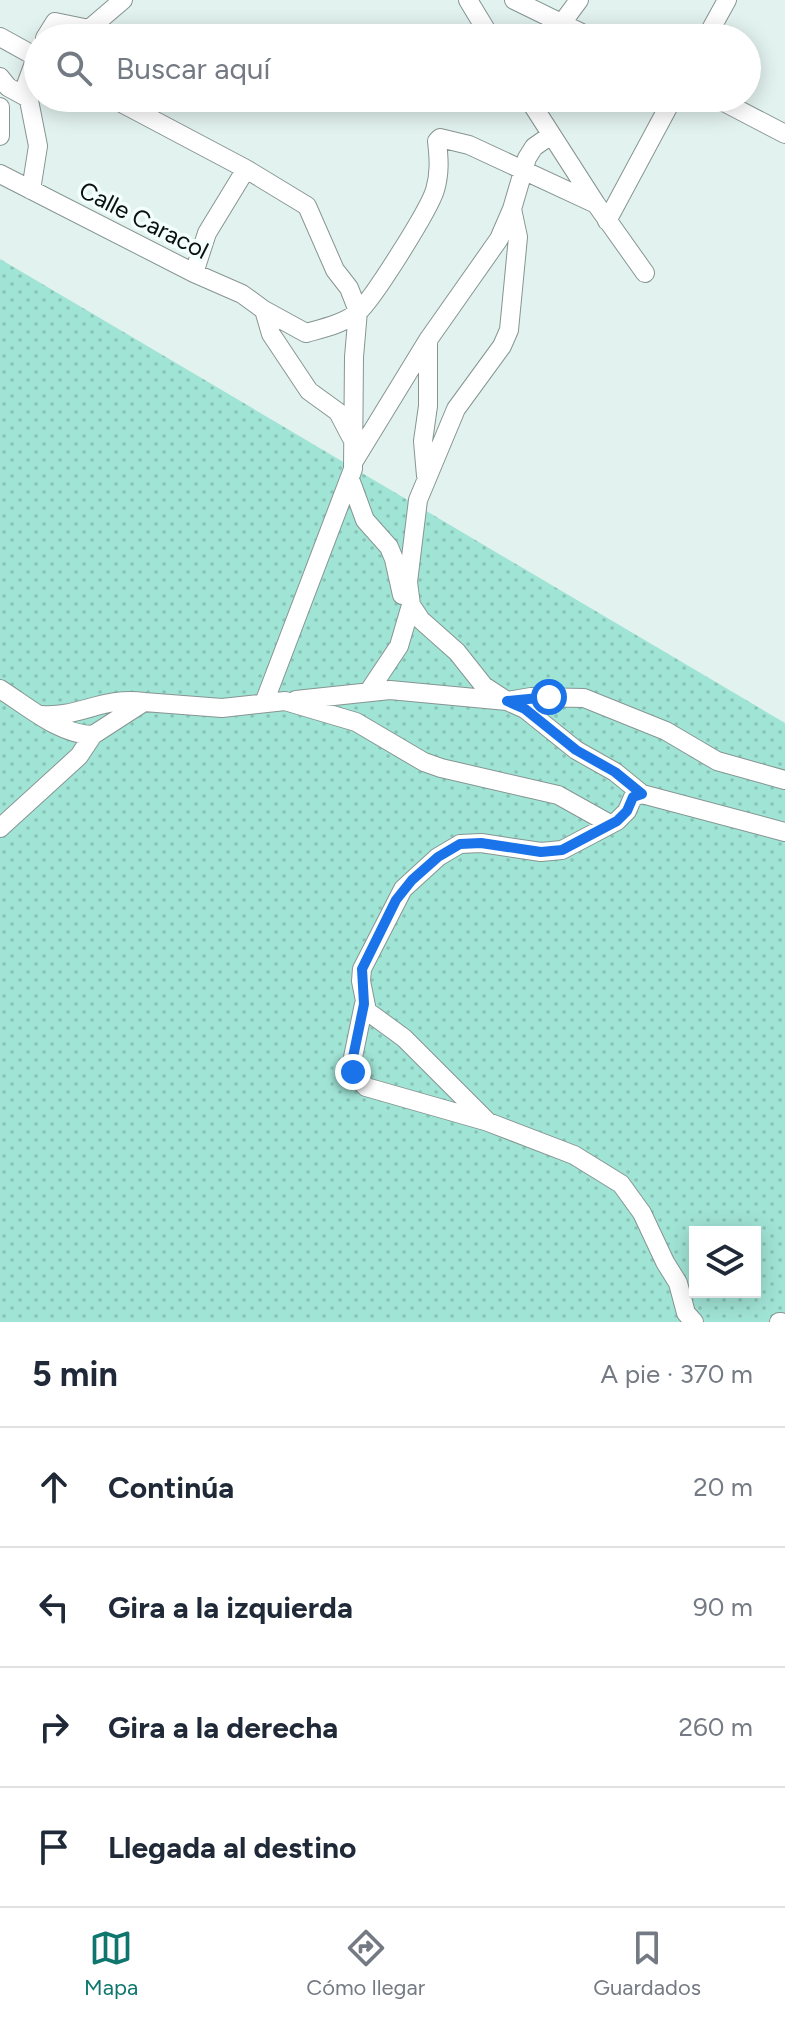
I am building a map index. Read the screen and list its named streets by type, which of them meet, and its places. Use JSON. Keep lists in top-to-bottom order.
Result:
{
  "streets": {
    "street": ["Calle Caracol"]
  },
  "page": {
    "search": "Buscar aquí",
    "heading": ["5 min", "A pie · 370 m"],
    "list": [
      ["Continúa", "20 m"],
      ["Gira a la izquierda", "90 m"],
      ["Gira a la derecha", "260 m"],
      "Llegada al destino"
    ],
    "nav": ["Mapa", "Cómo llegar", "Guardados"]
  }
}
